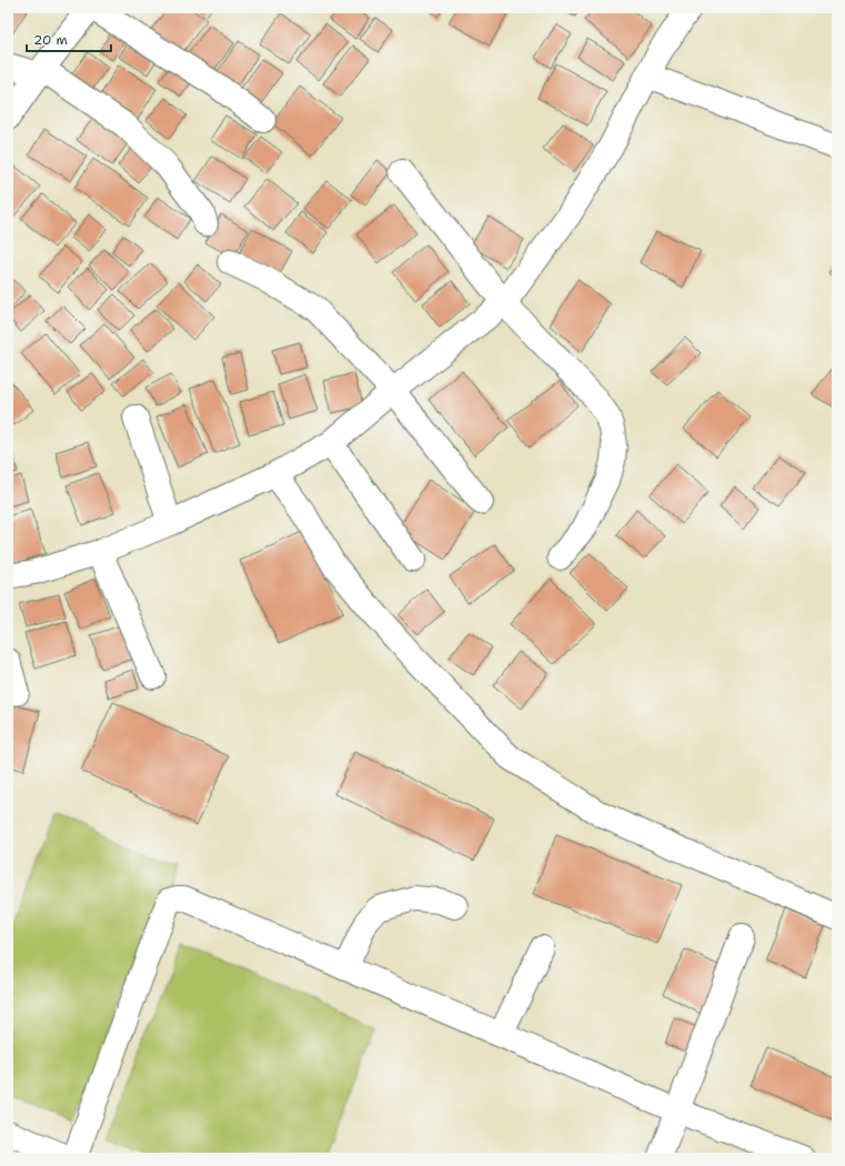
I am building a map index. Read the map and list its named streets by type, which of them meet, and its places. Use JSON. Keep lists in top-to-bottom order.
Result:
{
  "scale_bar": "20 m"
}
